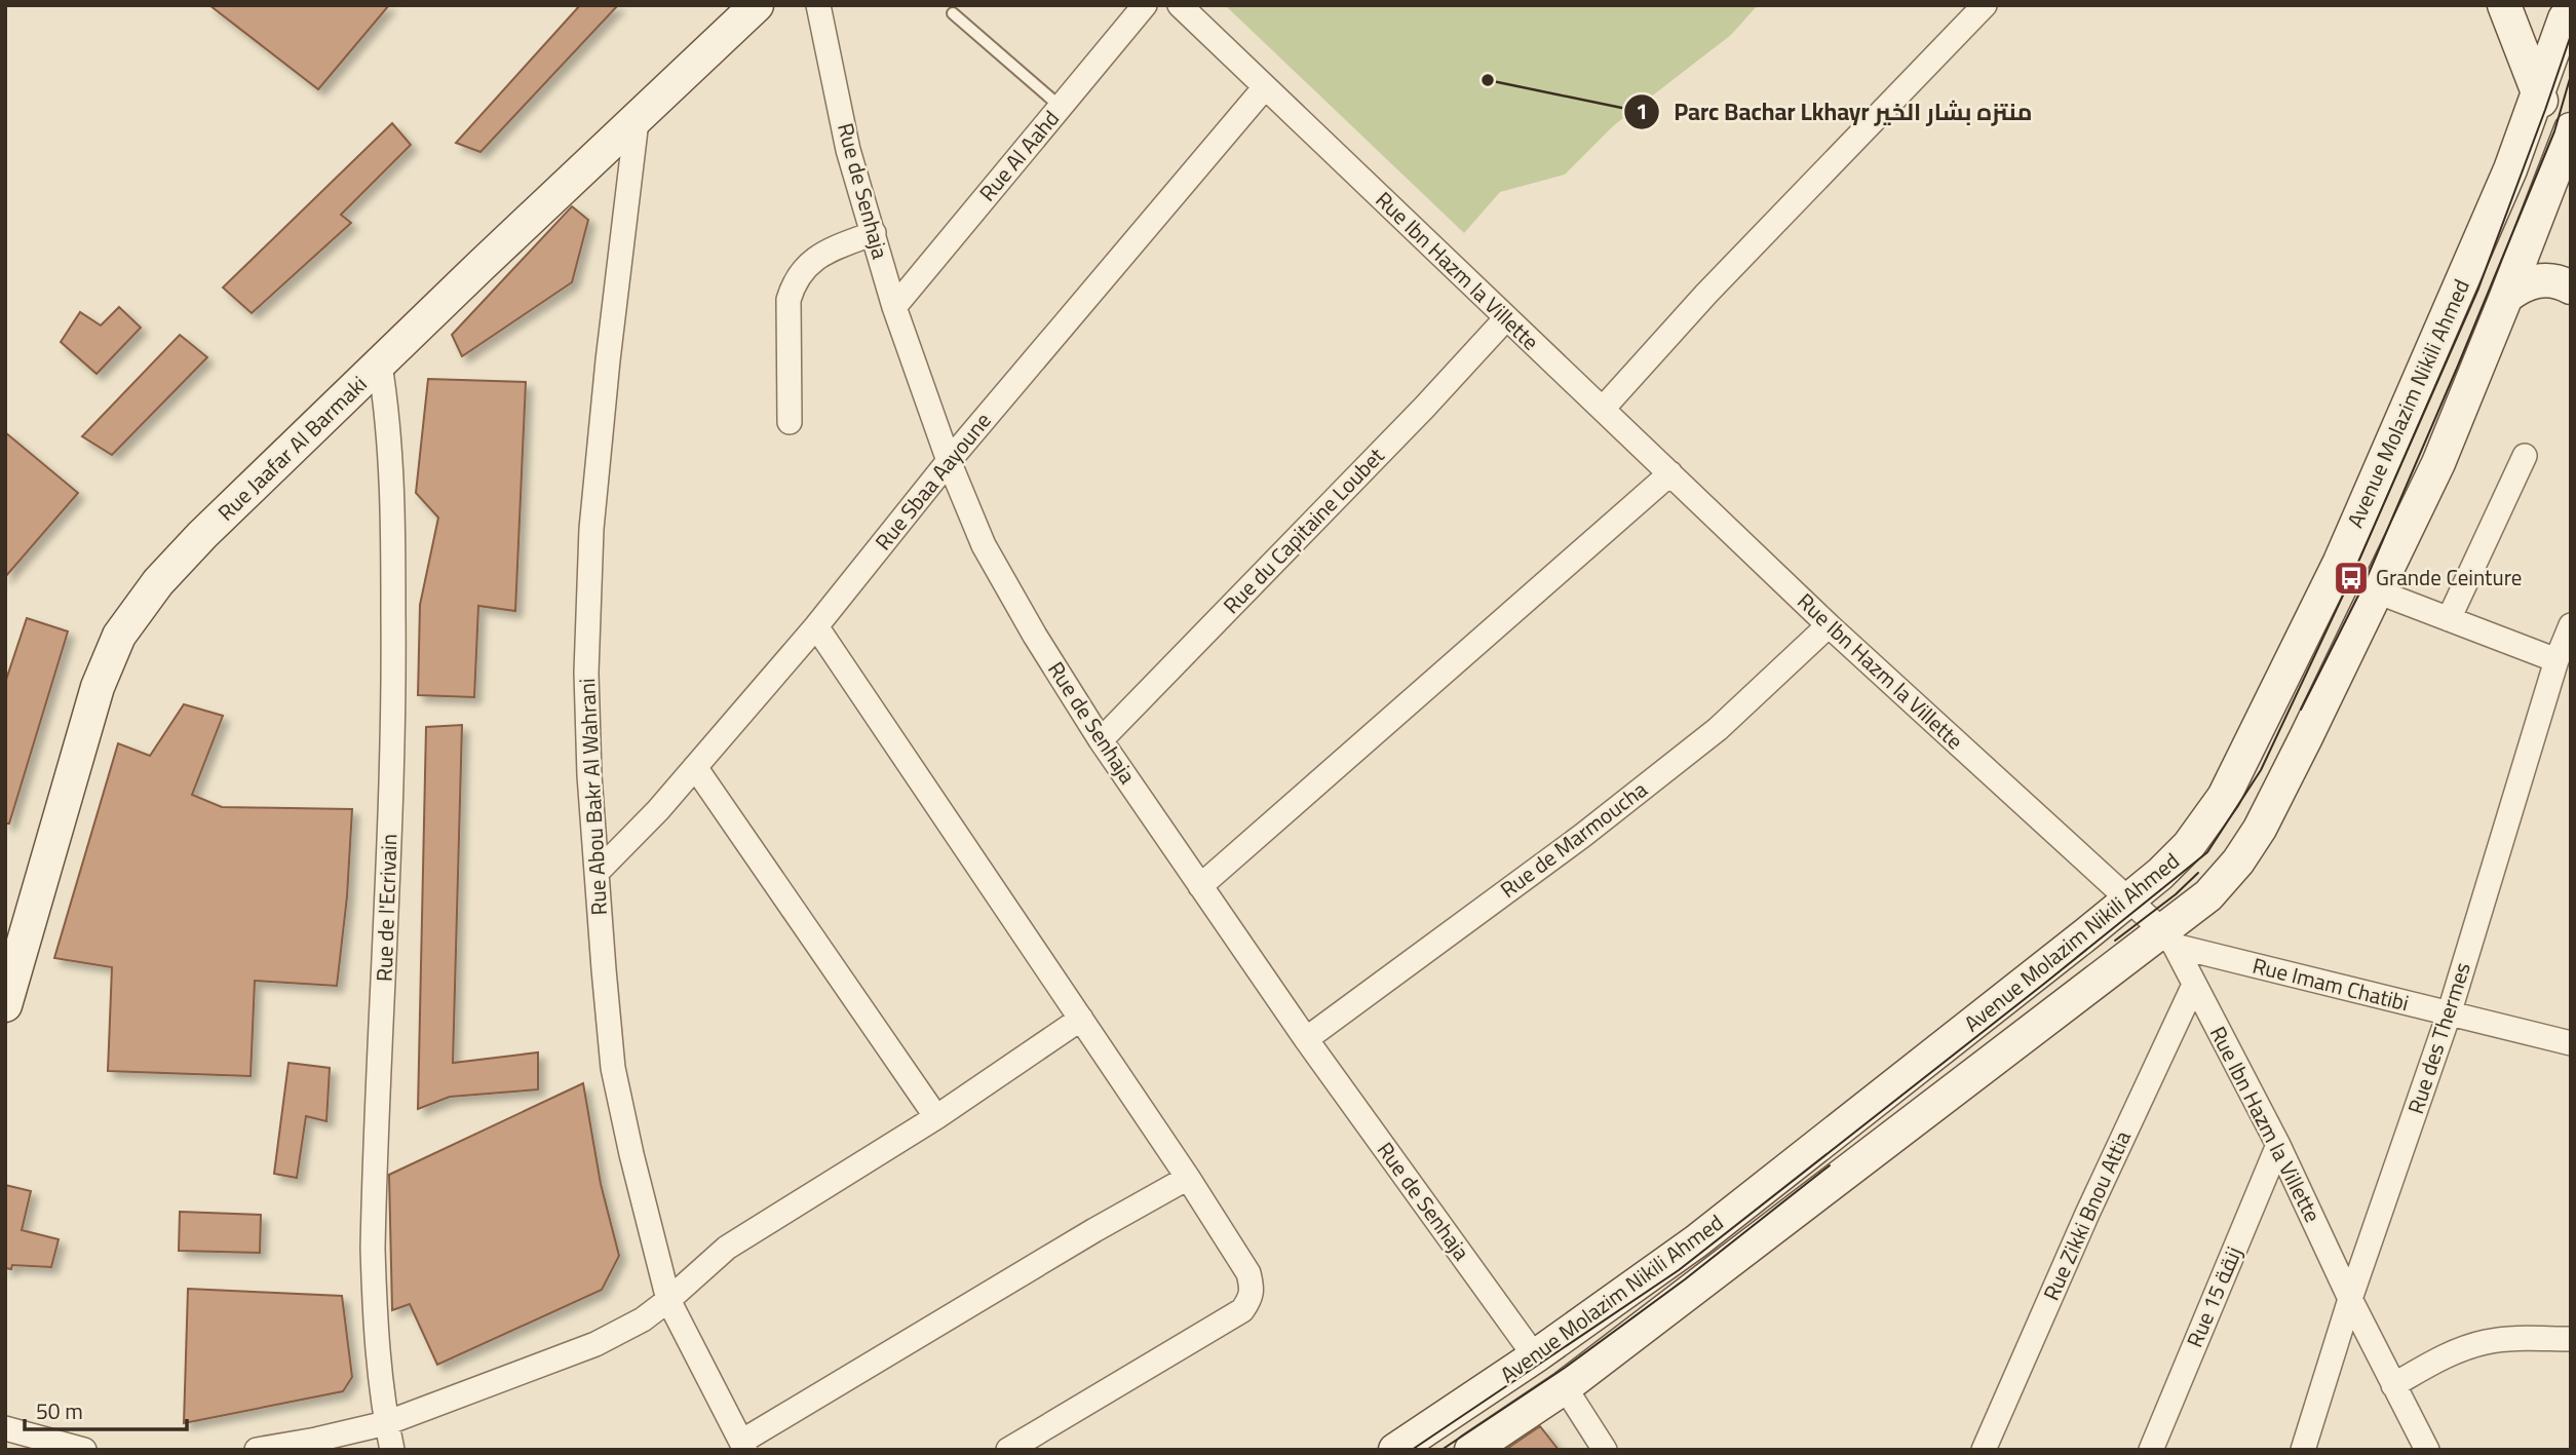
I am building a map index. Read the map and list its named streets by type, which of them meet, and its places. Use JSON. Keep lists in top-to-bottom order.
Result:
{
  "streets": {
    "street": [
      "Rue Al Aahd",
      "Rue de Senhaja",
      "Rue Ibn Hazm la Villette",
      "Avenue Molazim Nikili Ahmed",
      "Rue Jaafar Al Barmaki",
      "Rue Sbaa Aayoune",
      "Rue du Capitaine Loubet",
      "Rue Abou Bakr Al Wahrani",
      "Rue de Marmoucha",
      "Rue de l'Ecrivain",
      "Rue Imam Chatibi",
      "Rue des Thermes",
      "Rue Zikki Bnou Attia",
      "Rue 15 زنقة"
    ]
  },
  "crossings": [
    ["Rue Al Aahd", "Rue de Senhaja"],
    ["Rue de Senhaja", "Avenue Molazim Nikili Ahmed"],
    ["Rue de Senhaja", "Rue Sbaa Aayoune"],
    ["Rue de Senhaja", "Rue du Capitaine Loubet"],
    ["Rue de Senhaja", "Rue de Marmoucha"],
    ["Rue Ibn Hazm la Villette", "Avenue Molazim Nikili Ahmed"],
    ["Rue Ibn Hazm la Villette", "Rue Sbaa Aayoune"],
    ["Rue Ibn Hazm la Villette", "Rue du Capitaine Loubet"],
    ["Rue Ibn Hazm la Villette", "Rue de Marmoucha"],
    ["Rue Ibn Hazm la Villette", "Rue Imam Chatibi"],
    ["Rue Ibn Hazm la Villette", "Rue des Thermes"],
    ["Rue Ibn Hazm la Villette", "Rue Zikki Bnou Attia"],
    ["Rue Ibn Hazm la Villette", "Rue 15 زنقة"],
    ["Avenue Molazim Nikili Ahmed", "Rue Imam Chatibi"],
    ["Rue Jaafar Al Barmaki", "Rue Abou Bakr Al Wahrani"],
    ["Rue Jaafar Al Barmaki", "Rue de l'Ecrivain"],
    ["Rue Sbaa Aayoune", "Rue Abou Bakr Al Wahrani"],
    ["Rue Imam Chatibi", "Rue des Thermes"]
  ],
  "places": {
    "other": ["Parc Bachar Lkhayr منتزه بشار الخير"],
    "bus stop": ["Grande Ceinture"]
  },
  "scale_bar": "50 m"
}
